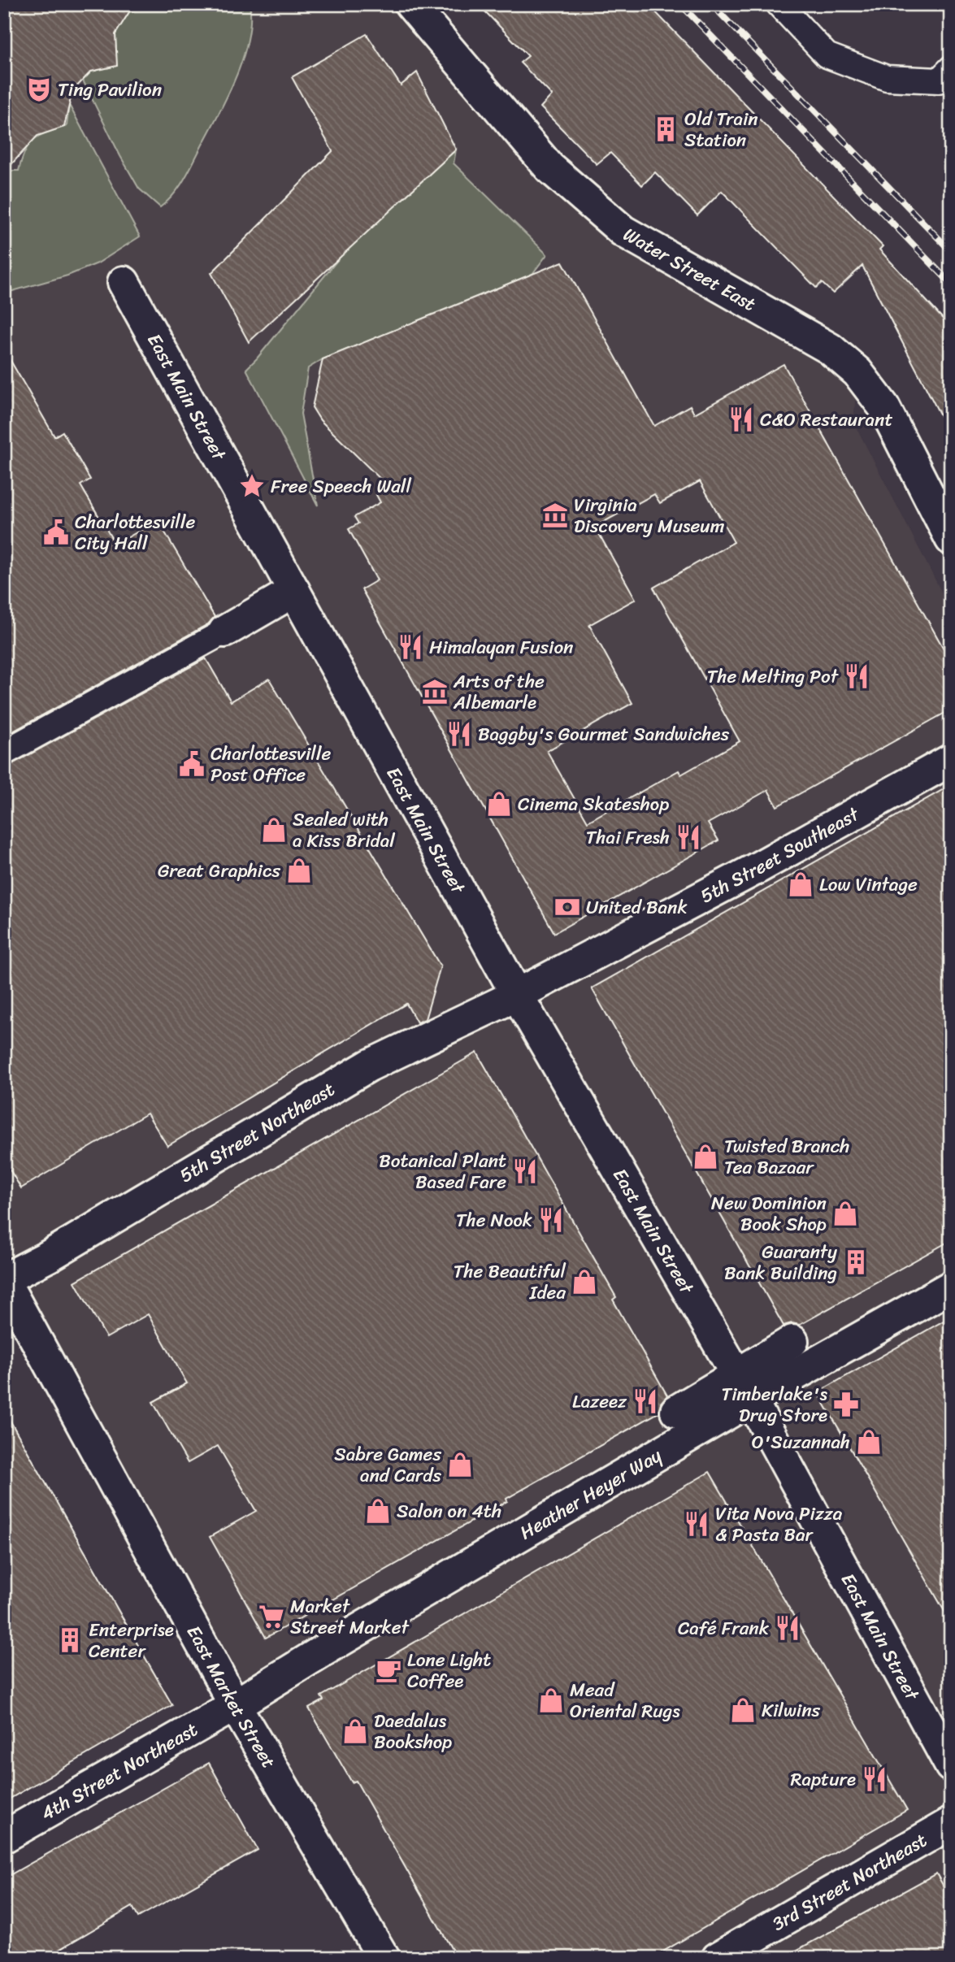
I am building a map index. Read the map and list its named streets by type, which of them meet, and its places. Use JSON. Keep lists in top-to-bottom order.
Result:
{
  "streets": {
    "street": [
      "Water Street East",
      "East Main Street",
      "5th Street Southeast",
      "5th Street Northeast",
      "Heather Heyer Way",
      "East Market Street",
      "4th Street Northeast",
      "3rd Street Northeast"
    ]
  },
  "crossings": [
    ["East Main Street", "5th Street Southeast"],
    ["East Main Street", "5th Street Northeast"],
    ["East Main Street", "Heather Heyer Way"],
    ["5th Street Southeast", "5th Street Northeast"],
    ["5th Street Northeast", "East Market Street"],
    ["Heather Heyer Way", "East Market Street"],
    ["Heather Heyer Way", "4th Street Northeast"],
    ["East Market Street", "4th Street Northeast"]
  ],
  "places": {
    "theatre": ["Ting Pavilion"],
    "building": ["Old Train Station", "Guaranty Bank Building", "Enterprise Center"],
    "restaurant": [
      "C&O Restaurant",
      "Himalayan Fusion",
      "The Melting Pot",
      "Baggby's Gourmet Sandwiches",
      "Thai Fresh",
      "Botanical Plant Based Fare",
      "The Nook",
      "Lazeez",
      "Vita Nova Pizza & Pasta Bar",
      "Café Frank",
      "Rapture"
    ],
    "place": ["Free Speech Wall"],
    "museum": ["Virginia Discovery Museum", "Arts of the Albemarle"],
    "public building": ["Charlottesville City Hall", "Charlottesville Post Office"],
    "shop": [
      "Cinema Skateshop",
      "Sealed with a Kiss Bridal",
      "Great Graphics",
      "Low Vintage",
      "Twisted Branch Tea Bazaar",
      "New Dominion Book Shop",
      "The Beautiful Idea",
      "O'Suzannah",
      "Sabre Games and Cards",
      "Salon on 4th",
      "Mead Oriental Rugs",
      "Kilwins",
      "Daedalus Bookshop"
    ],
    "bank": ["United Bank"],
    "pharmacy": ["Timberlake's Drug Store"],
    "supermarket": ["Market Street Market"],
    "cafe": ["Lone Light Coffee"]
  }
}
